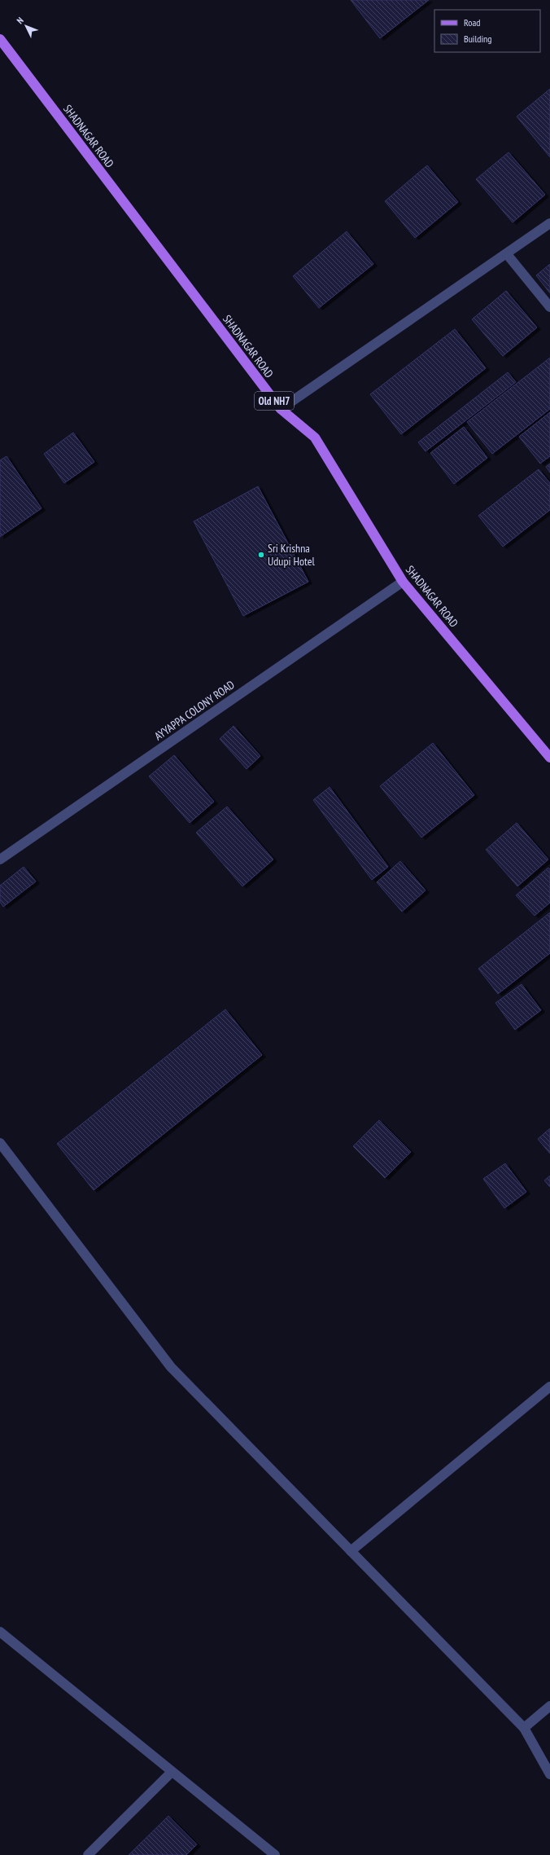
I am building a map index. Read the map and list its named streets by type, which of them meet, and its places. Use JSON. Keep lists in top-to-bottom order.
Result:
{
  "streets": {
    "main road": ["SHADNAGAR ROAD", "Old NH7"],
    "street": ["AYYAPPA COLONY ROAD"]
  },
  "crossings": [
    ["SHADNAGAR ROAD", "AYYAPPA COLONY ROAD"]
  ],
  "places": ["Sri Krishna Udupi Hotel"],
  "legend": ["Road", "Building"],
  "north": "top left"
}
